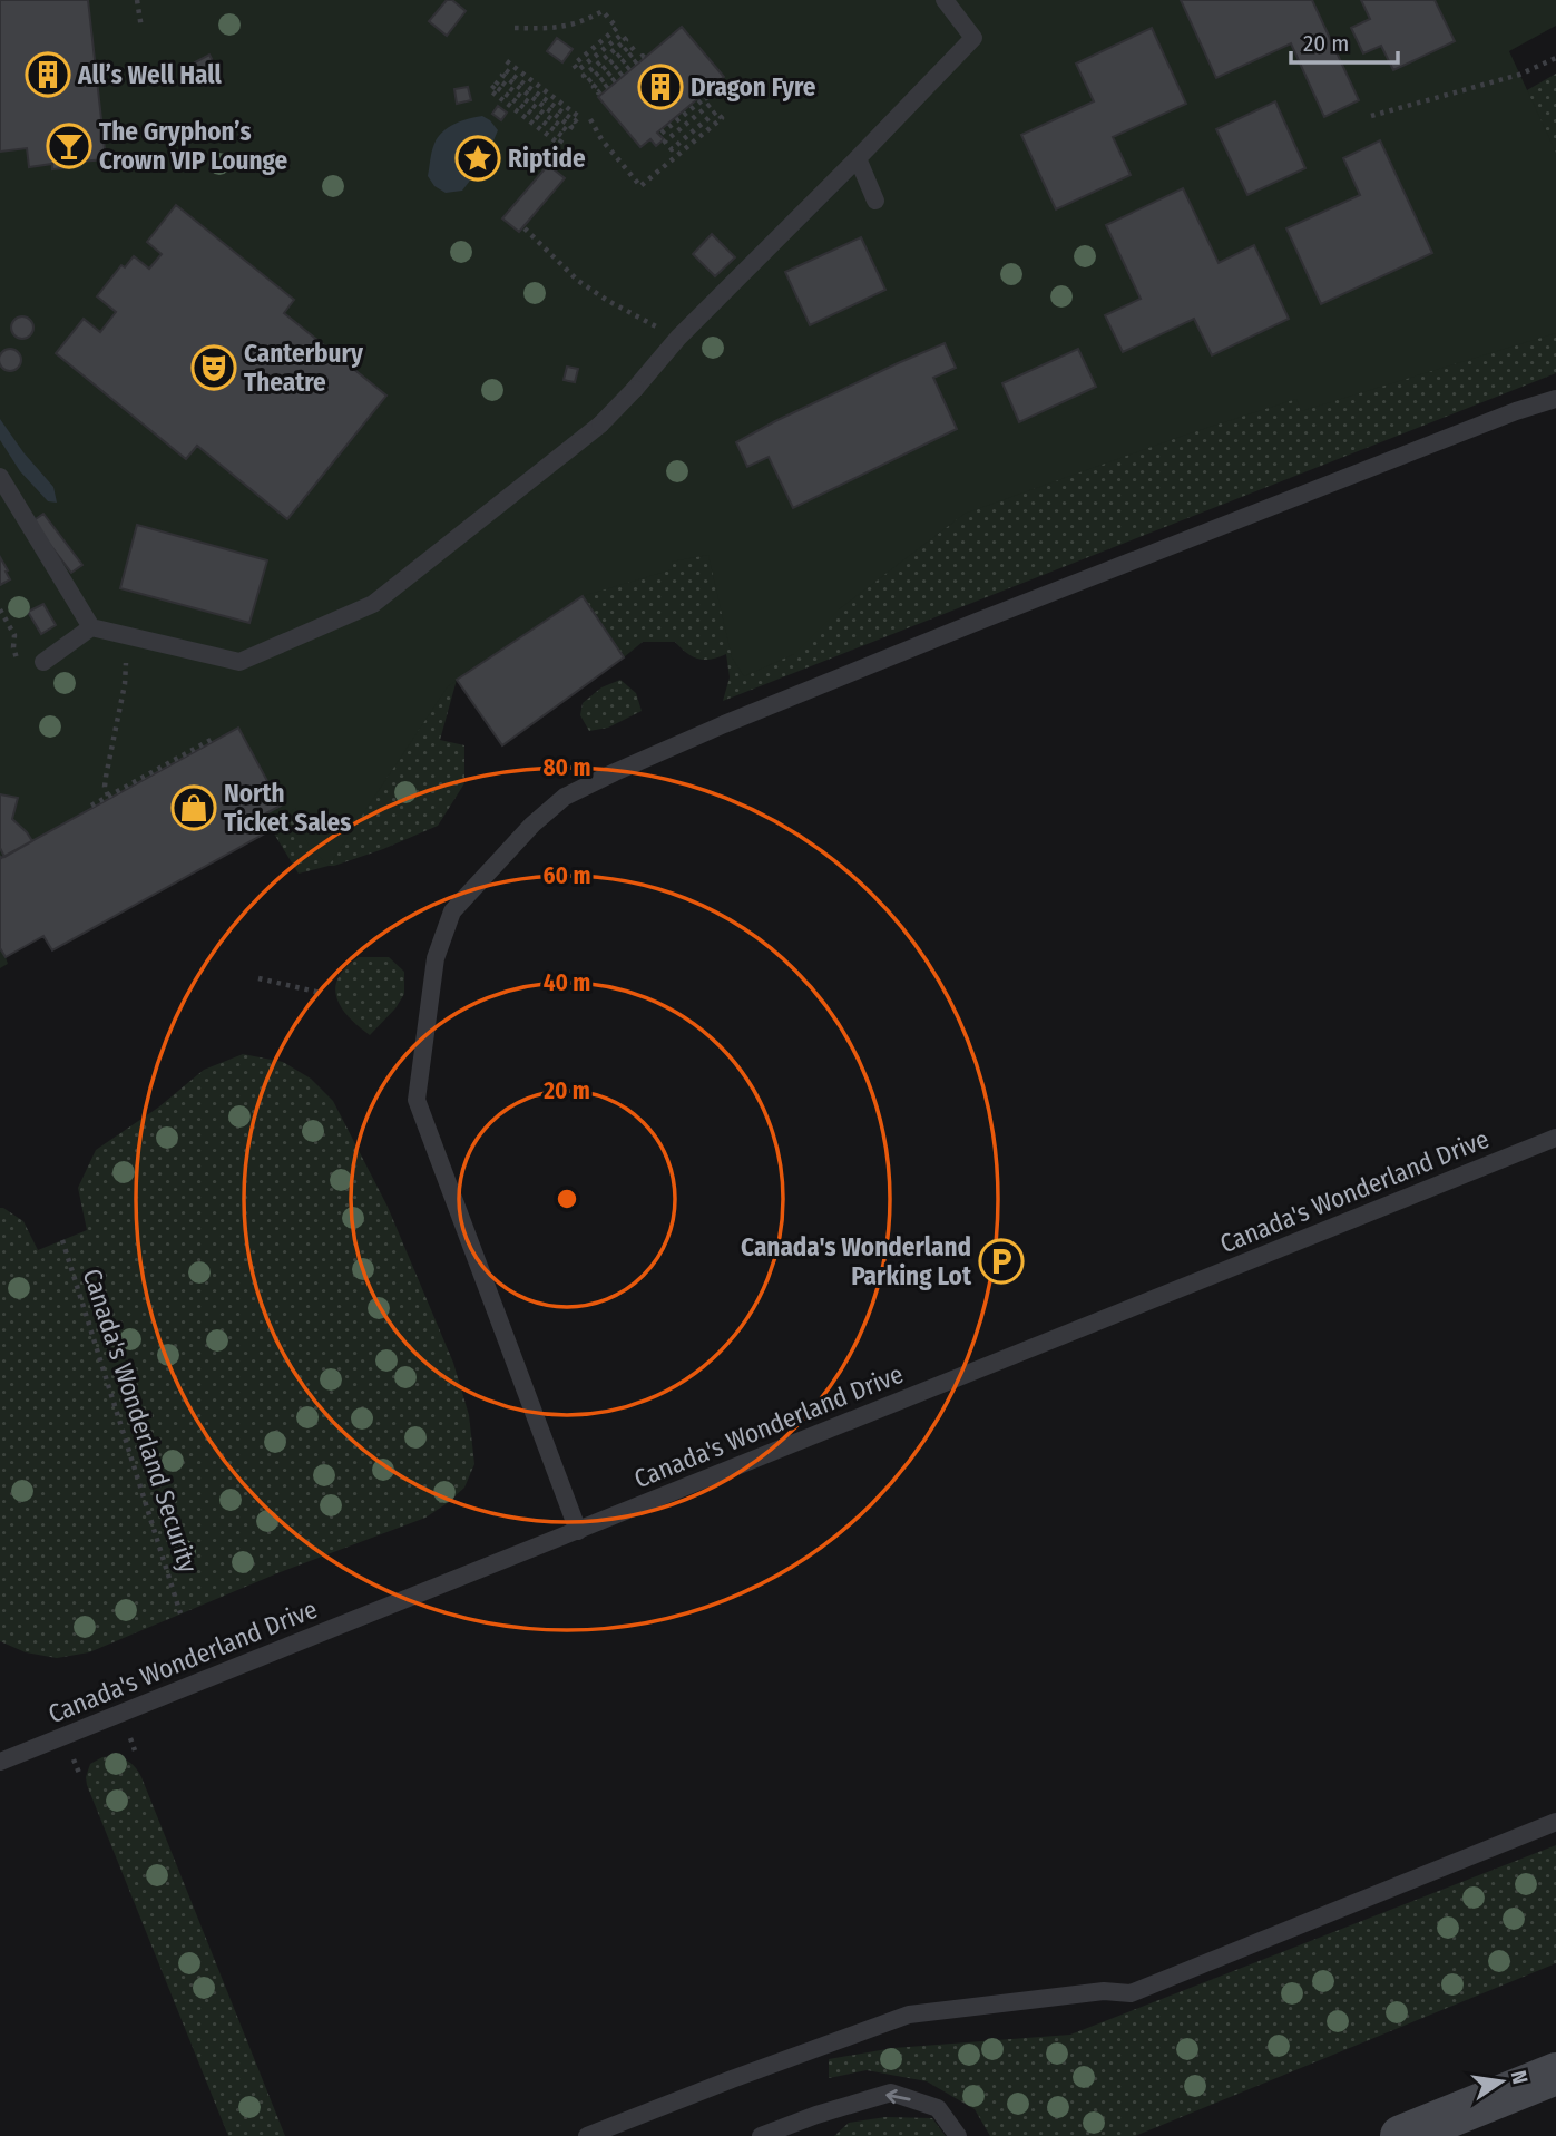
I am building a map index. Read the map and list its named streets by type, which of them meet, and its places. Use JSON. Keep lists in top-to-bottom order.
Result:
{
  "streets": {
    "lane": ["Canada's Wonderland Drive"],
    "path": ["Canada's Wonderland Security"]
  },
  "places": {
    "building": ["All’s Well Hall", "Dragon Fyre"],
    "bar": ["The Gryphon’s Crown VIP Lounge"],
    "place": ["Riptide"],
    "theatre": ["Canterbury Theatre"],
    "shop": ["North Ticket Sales"],
    "parking": ["Canada's Wonderland Parking Lot"]
  },
  "scale_bar": "20 m",
  "north": "right",
  "rings": [
    "80 m",
    "60 m",
    "40 m",
    "20 m"
  ]
}
